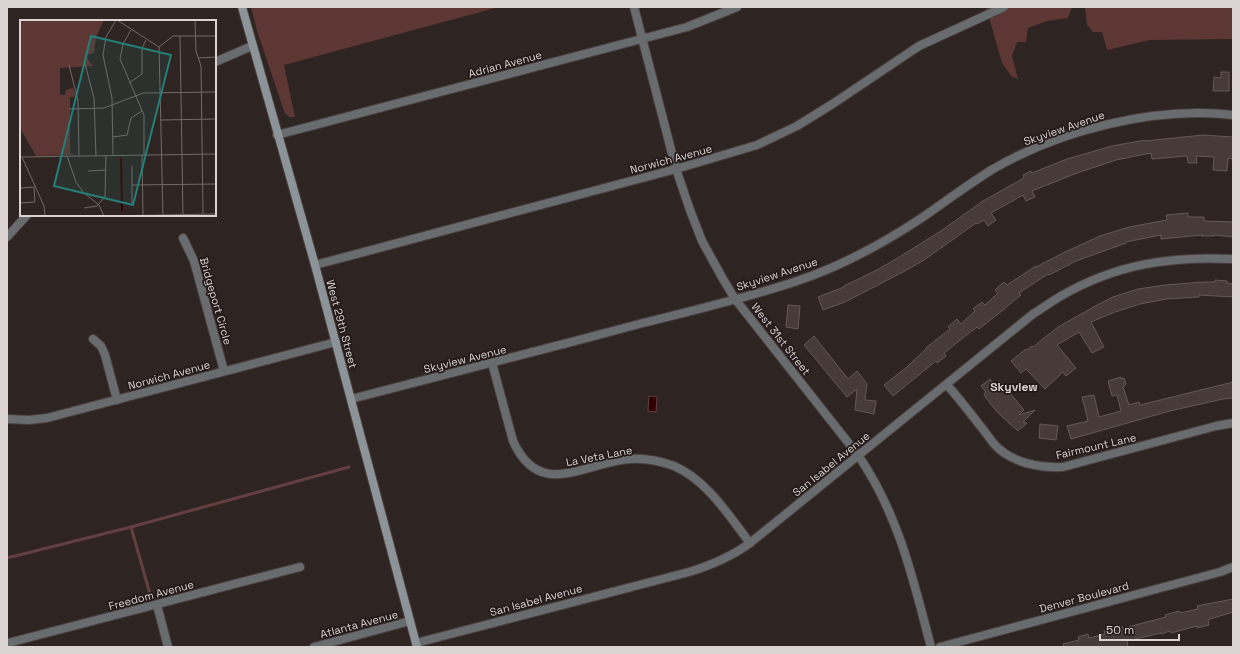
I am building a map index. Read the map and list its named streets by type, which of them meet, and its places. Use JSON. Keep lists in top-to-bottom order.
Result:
{
  "streets": {
    "street": [
      "Adrian Avenue",
      "Skyview Avenue",
      "Norwich Avenue",
      "Bridgeport Circle",
      "West 29th Street",
      "West 31st Street",
      "Fairmount Lane",
      "La Veta Lane",
      "San Isabel Avenue",
      "Freedom Avenue",
      "Denver Boulevard",
      "Atlanta Avenue"
    ]
  },
  "crossings": [
    ["Adrian Avenue", "West 29th Street"],
    ["Adrian Avenue", "West 31st Street"],
    ["Skyview Avenue", "West 29th Street"],
    ["Skyview Avenue", "West 31st Street"],
    ["Skyview Avenue", "La Veta Lane"],
    ["Norwich Avenue", "Bridgeport Circle"],
    ["Norwich Avenue", "West 29th Street"],
    ["Norwich Avenue", "West 31st Street"],
    ["West 29th Street", "San Isabel Avenue"],
    ["West 29th Street", "Atlanta Avenue"],
    ["West 31st Street", "San Isabel Avenue"],
    ["Fairmount Lane", "San Isabel Avenue"],
    ["La Veta Lane", "San Isabel Avenue"]
  ],
  "districts": ["Skyview"],
  "scale_bar": "50 m"
}
